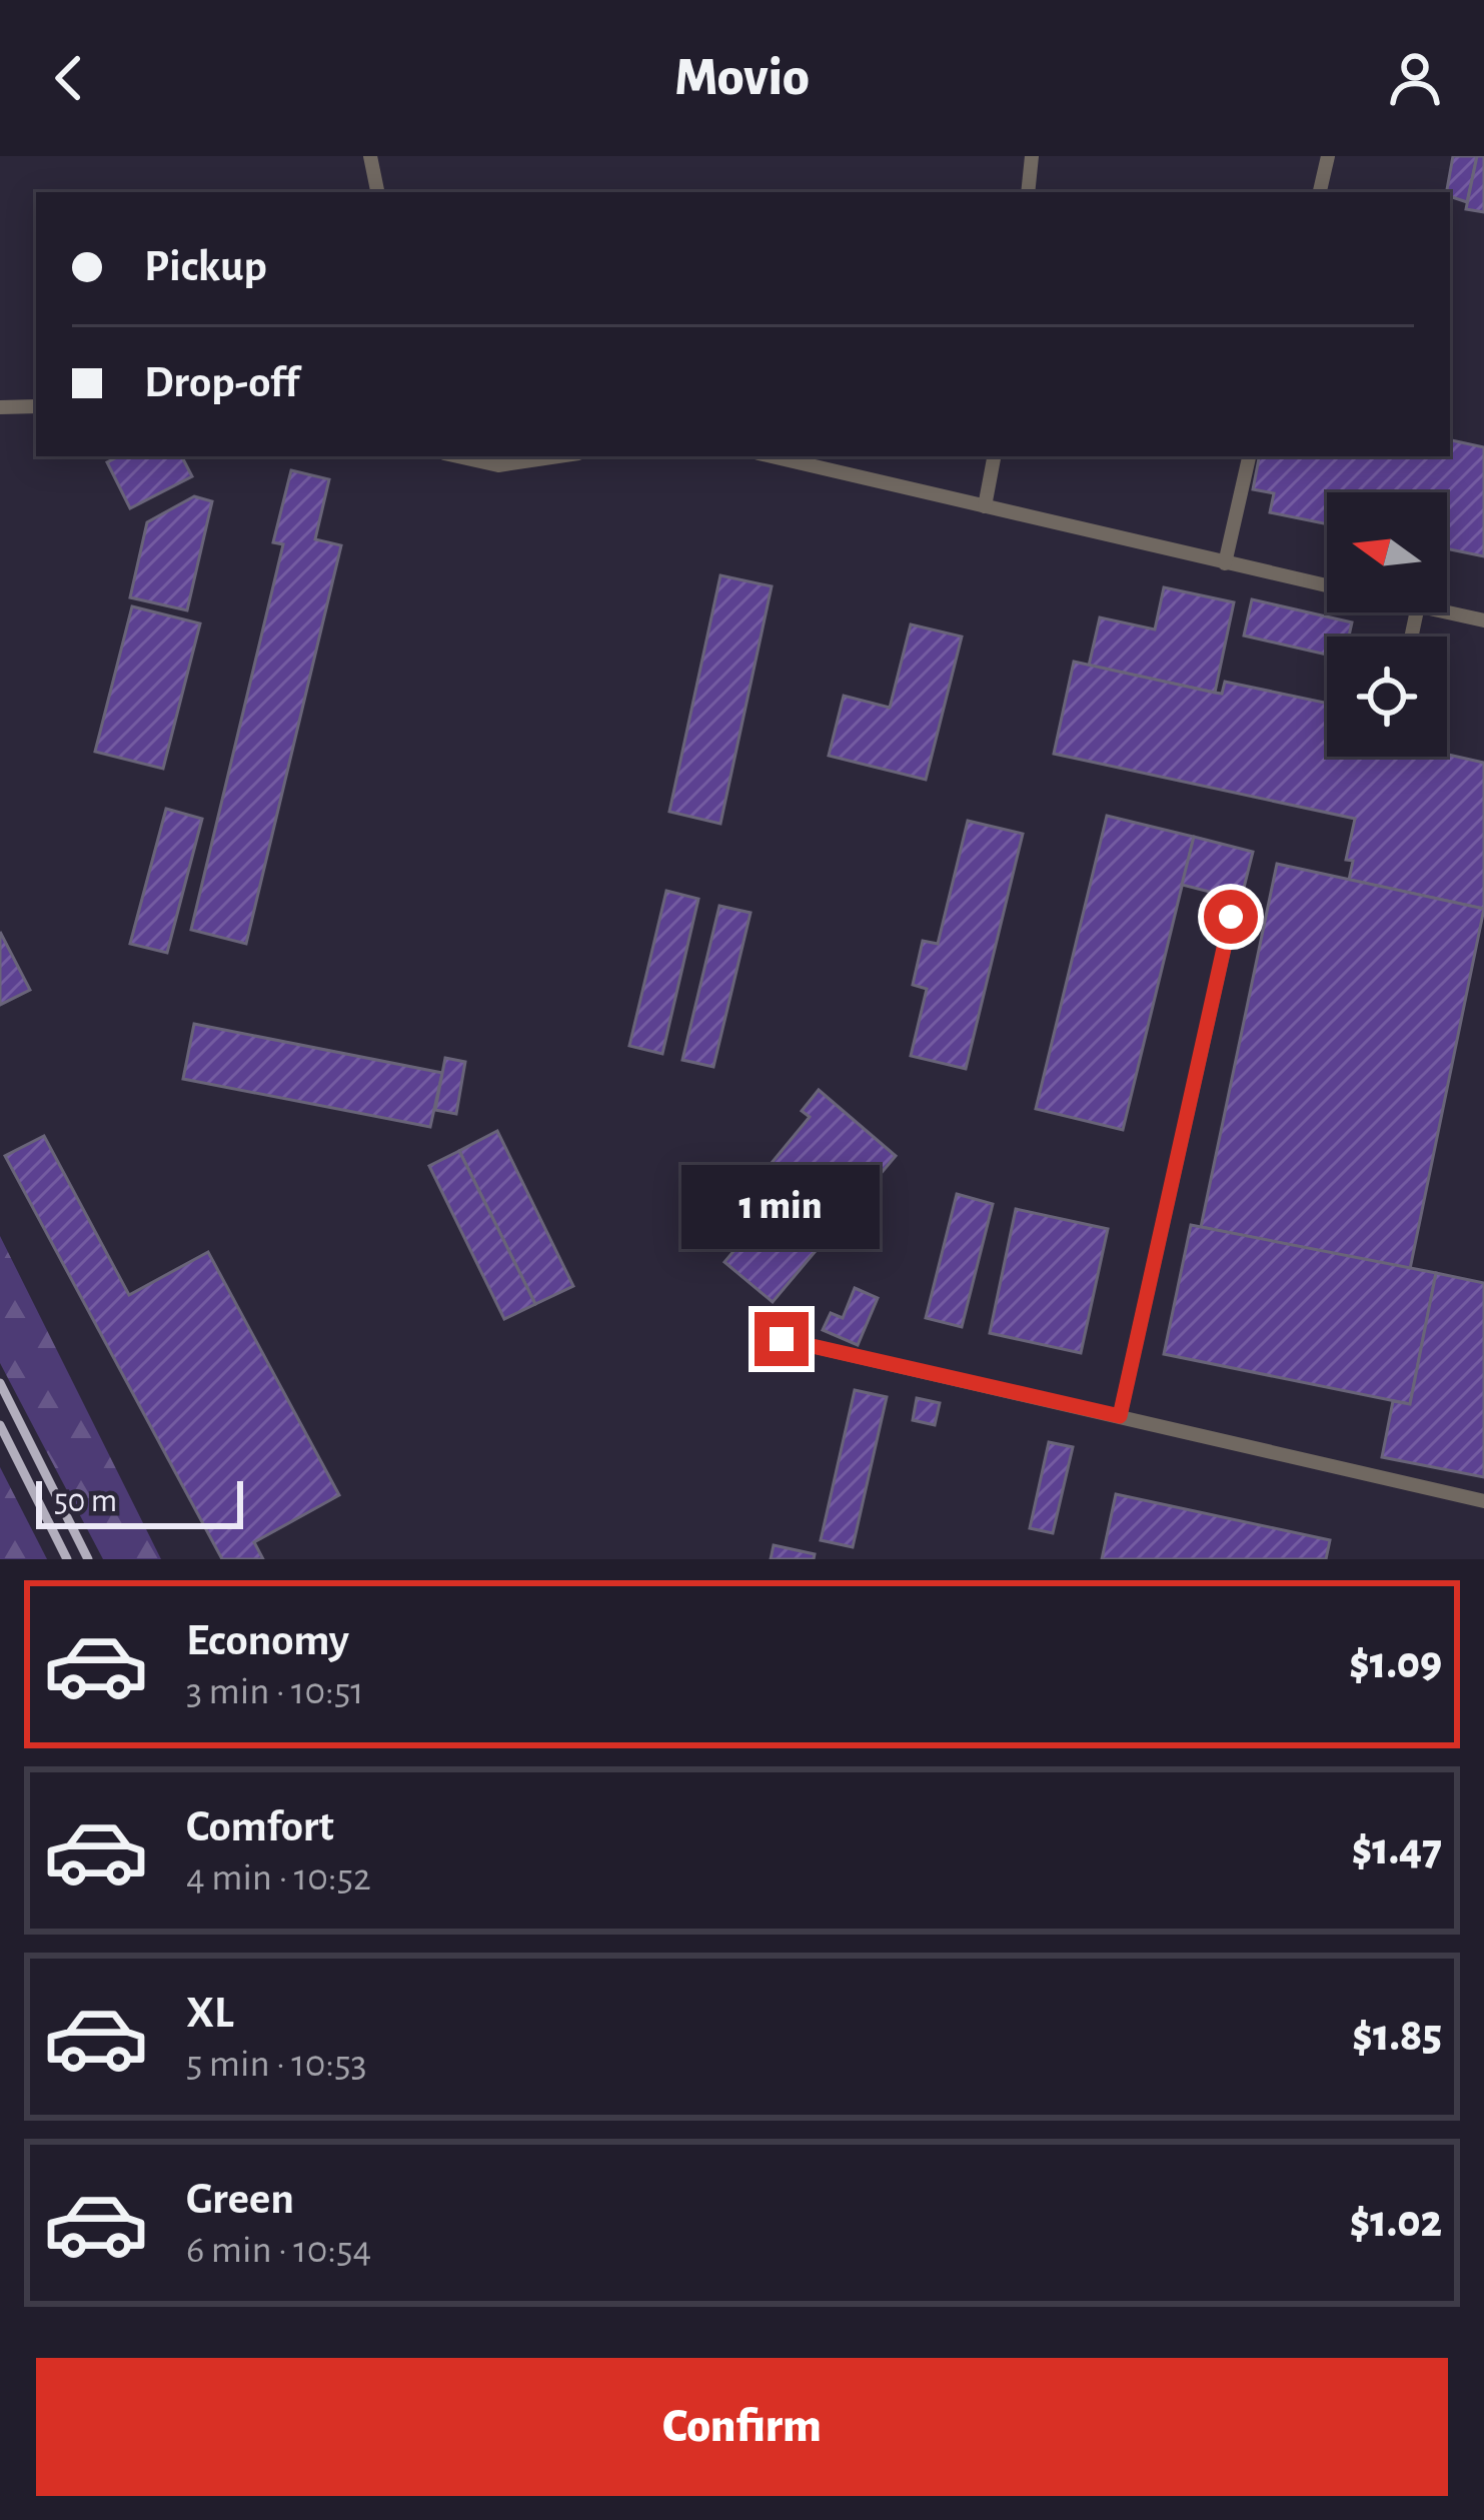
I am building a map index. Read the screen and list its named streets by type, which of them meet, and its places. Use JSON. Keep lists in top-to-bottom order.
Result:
{
  "scale_bar": "50 m",
  "north": "left",
  "page": {
    "header": "Movio",
    "banner": ["Pickup", "Drop-off"],
    "bubble": "1 min",
    "scale": "50 m",
    "list": [
      {
        "name": "Economy",
        "note": "3 min · 10:51",
        "value": "$1.09"
      },
      {
        "name": "Comfort",
        "note": "4 min · 10:52",
        "value": "$1.47"
      },
      {
        "name": "XL",
        "note": "5 min · 10:53",
        "value": "$1.85"
      },
      {
        "name": "Green",
        "note": "6 min · 10:54",
        "value": "$1.02"
      }
    ],
    "buttons": "Confirm"
  }
}
